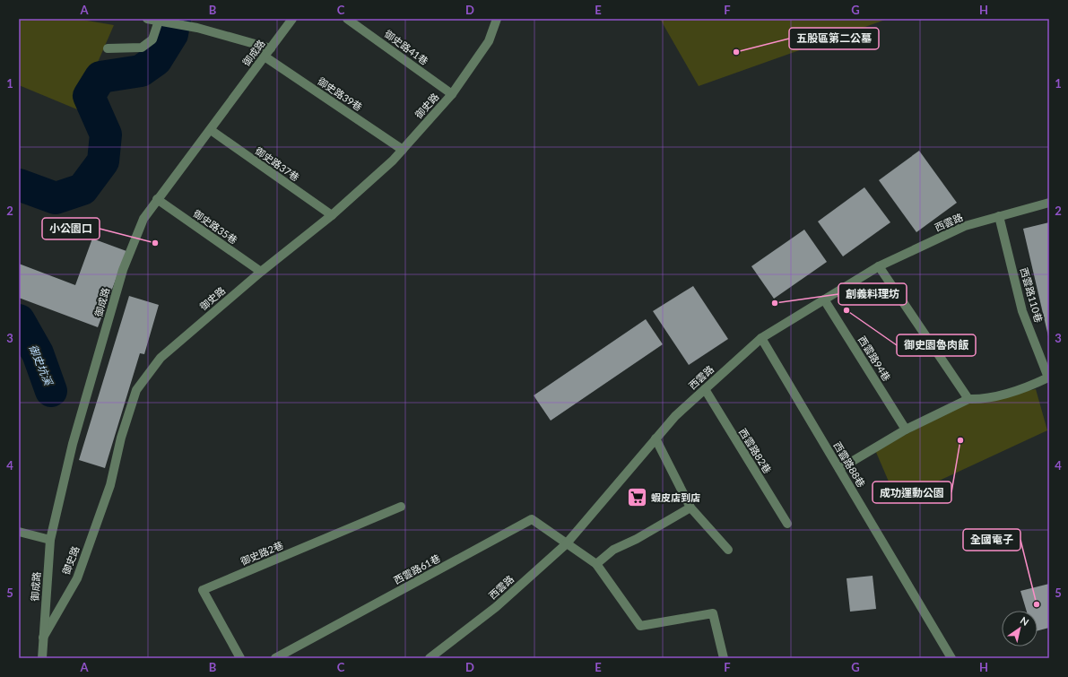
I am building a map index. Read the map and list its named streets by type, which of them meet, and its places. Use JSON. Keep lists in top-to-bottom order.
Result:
{
  "streets": {
    "street": [
      "御史路41巷",
      "御成路",
      "御史路39巷",
      "御史路",
      "御史路37巷",
      "西雲路",
      "御史路35巷",
      "西雲路110巷",
      "西雲路94巷",
      "西雲路82巷",
      "西雲路88巷",
      "御史路2巷",
      "西雲路61巷"
    ]
  },
  "crossings": [
    ["御史路41巷", "御史路"],
    ["御成路", "御史路39巷"],
    ["御成路", "御史路"],
    ["御成路", "御史路37巷"],
    ["御成路", "御史路35巷"],
    ["御史路39巷", "御史路"],
    ["御史路", "御史路37巷"],
    ["御史路", "御史路35巷"],
    ["西雲路", "西雲路110巷"],
    ["西雲路", "西雲路94巷"],
    ["西雲路", "西雲路82巷"],
    ["西雲路", "西雲路88巷"],
    ["西雲路", "西雲路61巷"]
  ],
  "water": ["御史坑溪"],
  "places": {
    "other": [
      "五股區第二公墓",
      "小公園口",
      "創義料理坊",
      "御史園魯肉飯",
      "成功運動公園",
      "全國電子"
    ],
    "supermarket": ["蝦皮店到店"]
  },
  "north": "top right",
  "grid": {
    "columns": [
      "A",
      "B",
      "C",
      "D",
      "E",
      "F",
      "G",
      "H"
    ],
    "rows": [
      "1",
      "2",
      "3",
      "4",
      "5"
    ]
  }
}
